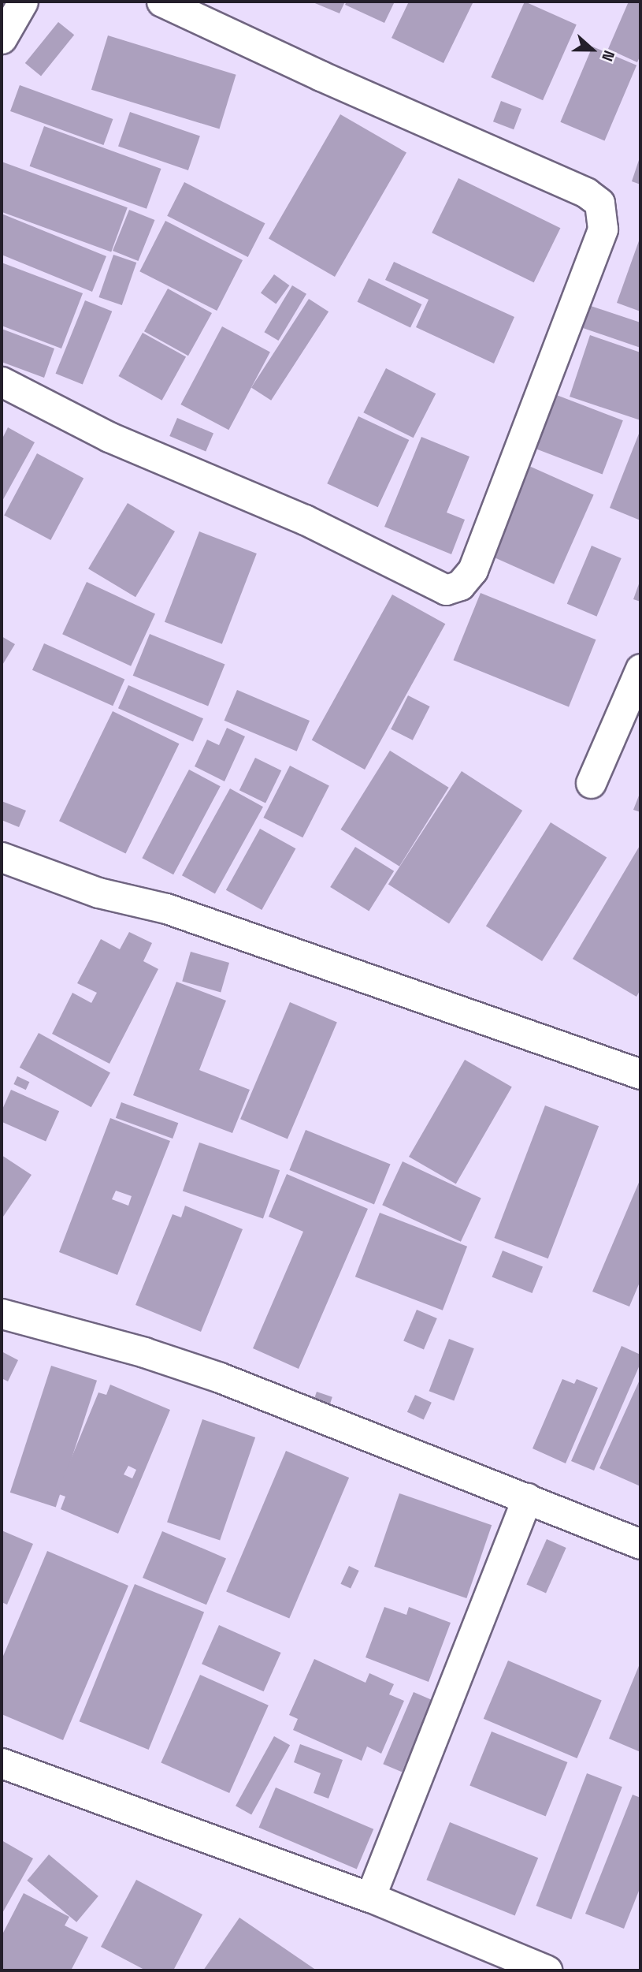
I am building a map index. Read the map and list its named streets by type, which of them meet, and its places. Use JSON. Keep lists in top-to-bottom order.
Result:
{
  "north": "right"
}
